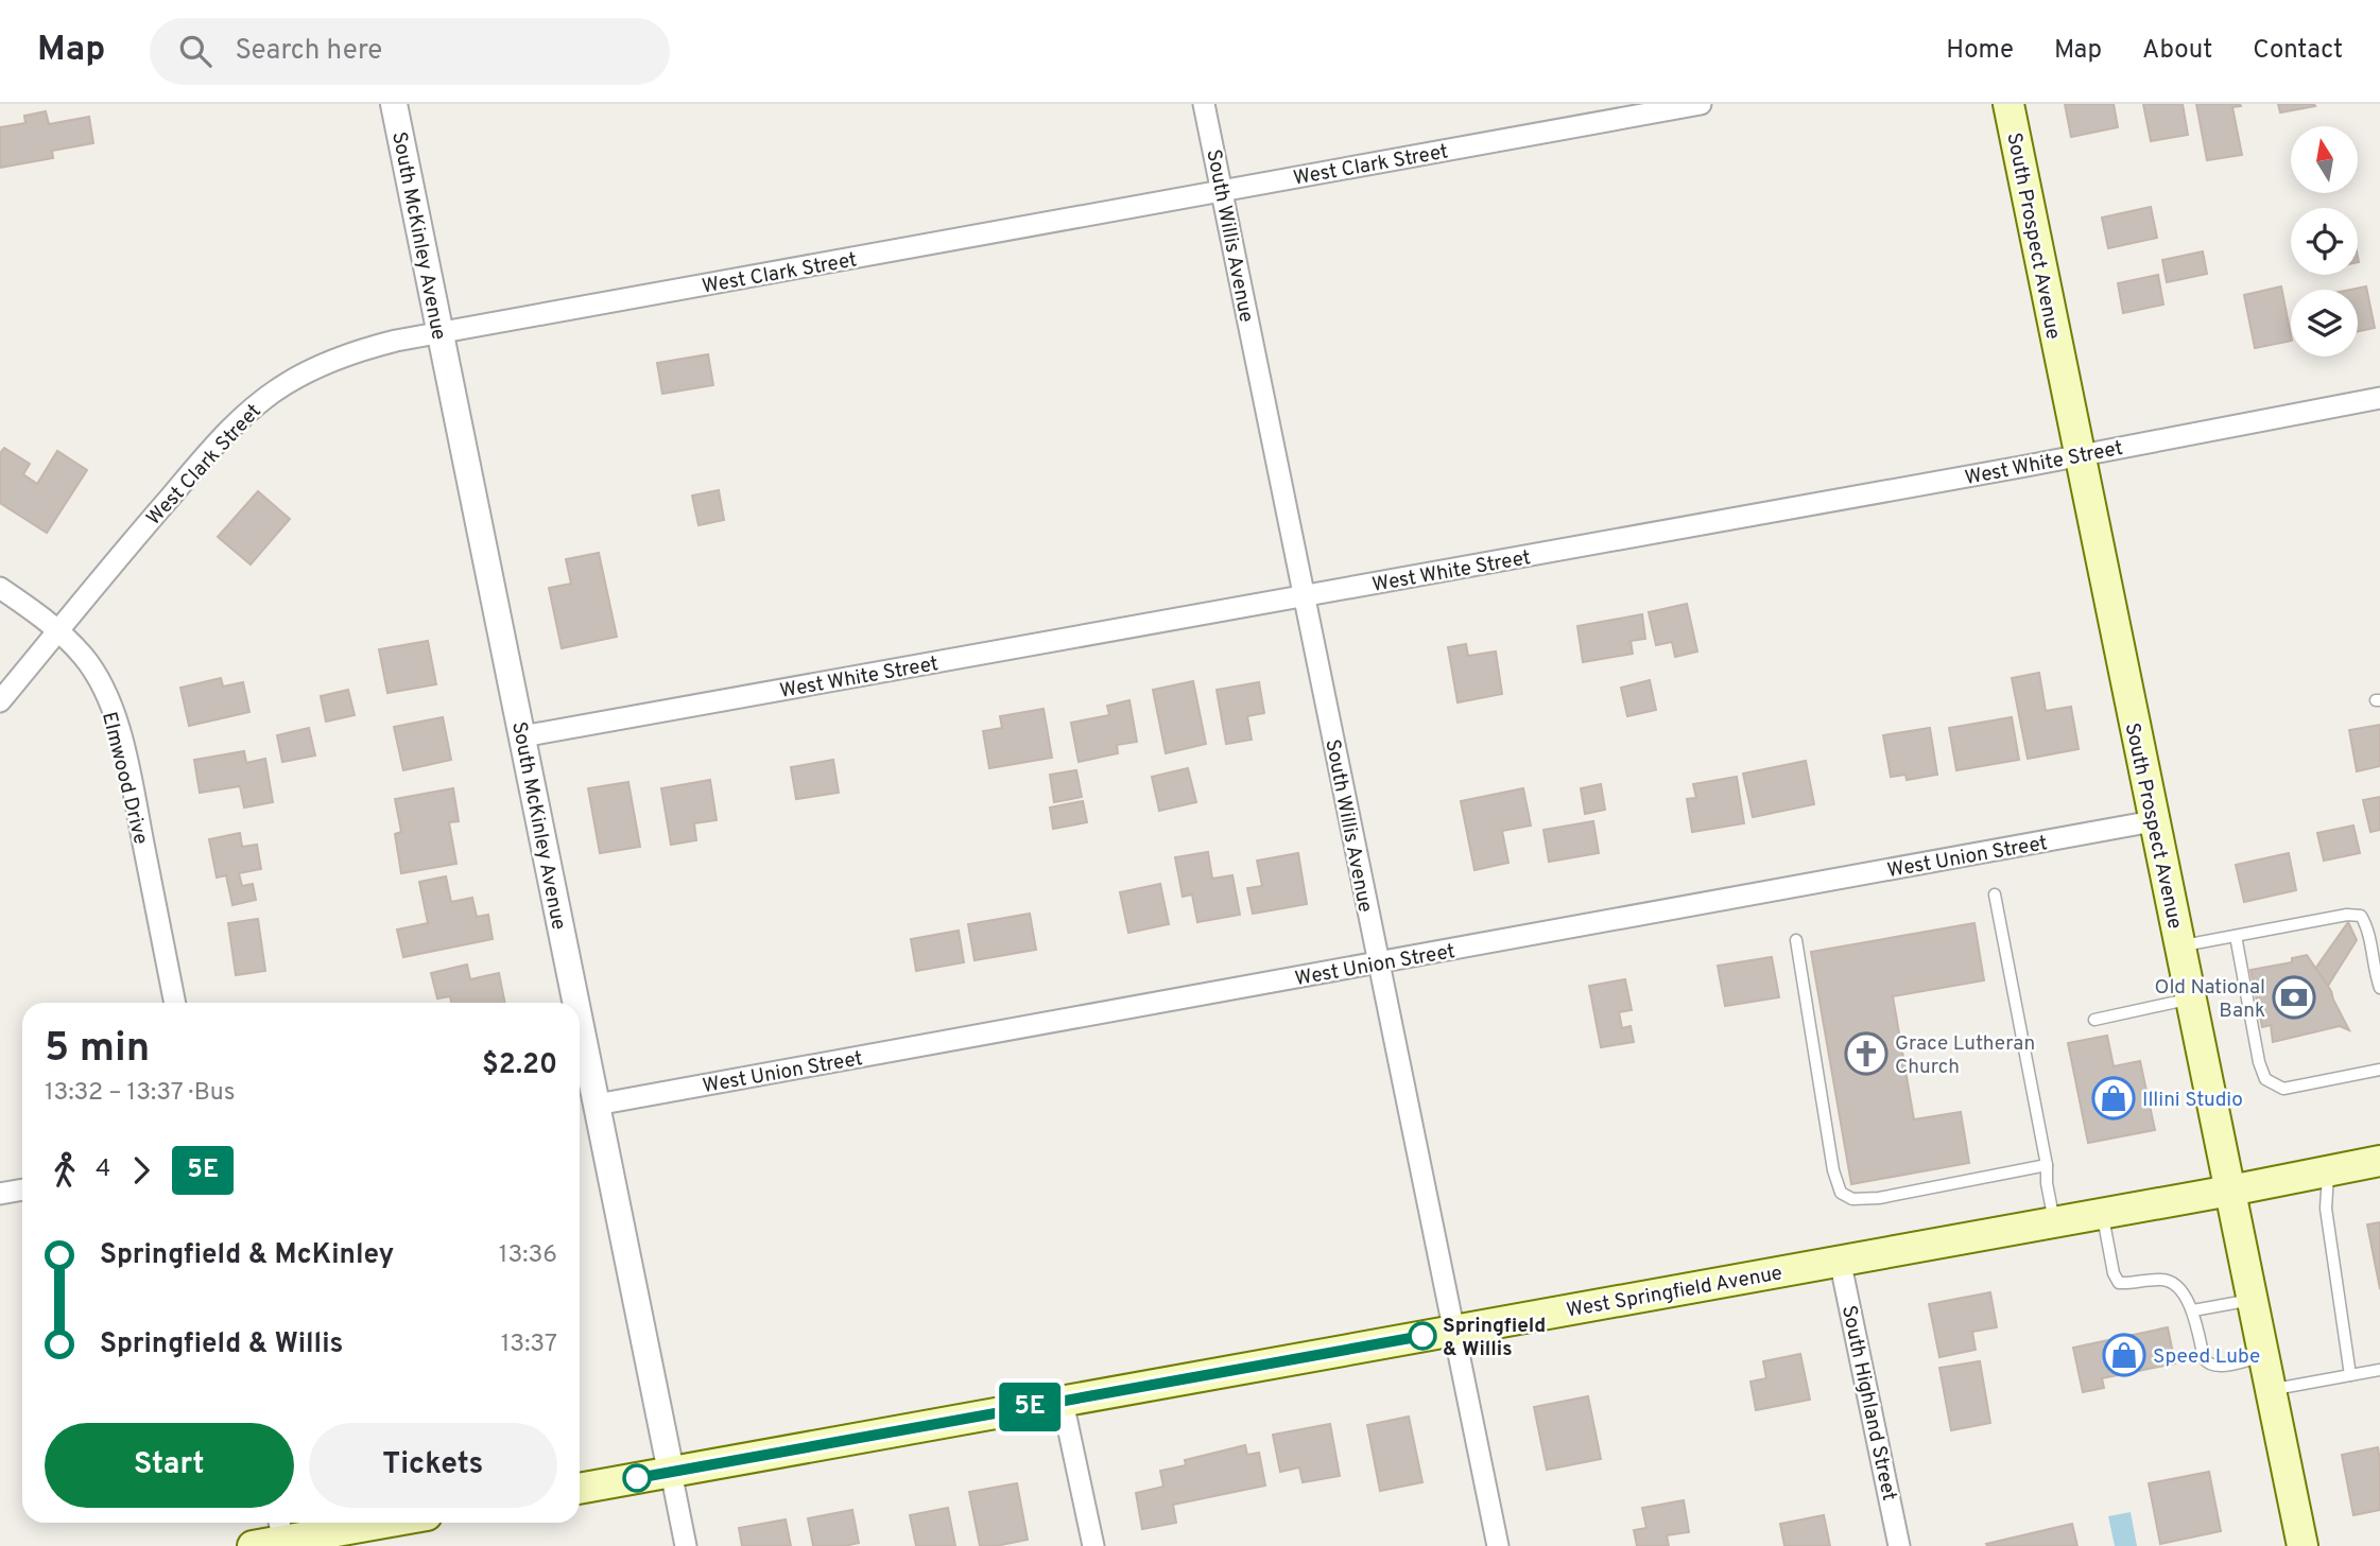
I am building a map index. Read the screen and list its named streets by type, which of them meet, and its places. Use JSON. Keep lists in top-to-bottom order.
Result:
{
  "streets": {
    "main road": ["South Prospect Avenue", "West Springfield Avenue"],
    "street": [
      "West Clark Street",
      "South McKinley Avenue",
      "South Willis Avenue",
      "West White Street",
      "Elmwood Drive",
      "West Union Street",
      "South Highland Street"
    ]
  },
  "crossings": [
    ["West Clark Street", "South McKinley Avenue"],
    ["West Clark Street", "South Willis Avenue"],
    ["West Clark Street", "Elmwood Drive"],
    ["South McKinley Avenue", "West White Street"],
    ["South McKinley Avenue", "West Union Street"],
    ["South McKinley Avenue", "West Springfield Avenue"],
    ["South Willis Avenue", "West White Street"],
    ["South Willis Avenue", "West Union Street"],
    ["South Willis Avenue", "West Springfield Avenue"],
    ["South Prospect Avenue", "West White Street"],
    ["South Prospect Avenue", "West Union Street"],
    ["South Prospect Avenue", "West Springfield Avenue"],
    ["West Springfield Avenue", "South Highland Street"]
  ],
  "places": {
    "bank": ["Old National Bank"],
    "church": ["Grace Lutheran Church"],
    "shop": ["Illini Studio", "Speed Lube"],
    "other": ["Springfield & Willis"]
  },
  "lines": ["bus line 5E"],
  "north": "top",
  "page": {
    "header": "Map",
    "search": "Search here",
    "nav": [
      "Home",
      "Map",
      "About",
      "Contact"
    ],
    "on_map": "5E",
    "heading": ["5 min", "13:32 – 13:37 · Bus", "$2.20"],
    "legs": ["4", "5E"],
    "list": [
      {
        "name": "Springfield & McKinley",
        "value": "13:36"
      },
      {
        "name": "Springfield & Willis",
        "value": "13:37"
      }
    ],
    "buttons": ["Start", "Tickets"]
  }
}
